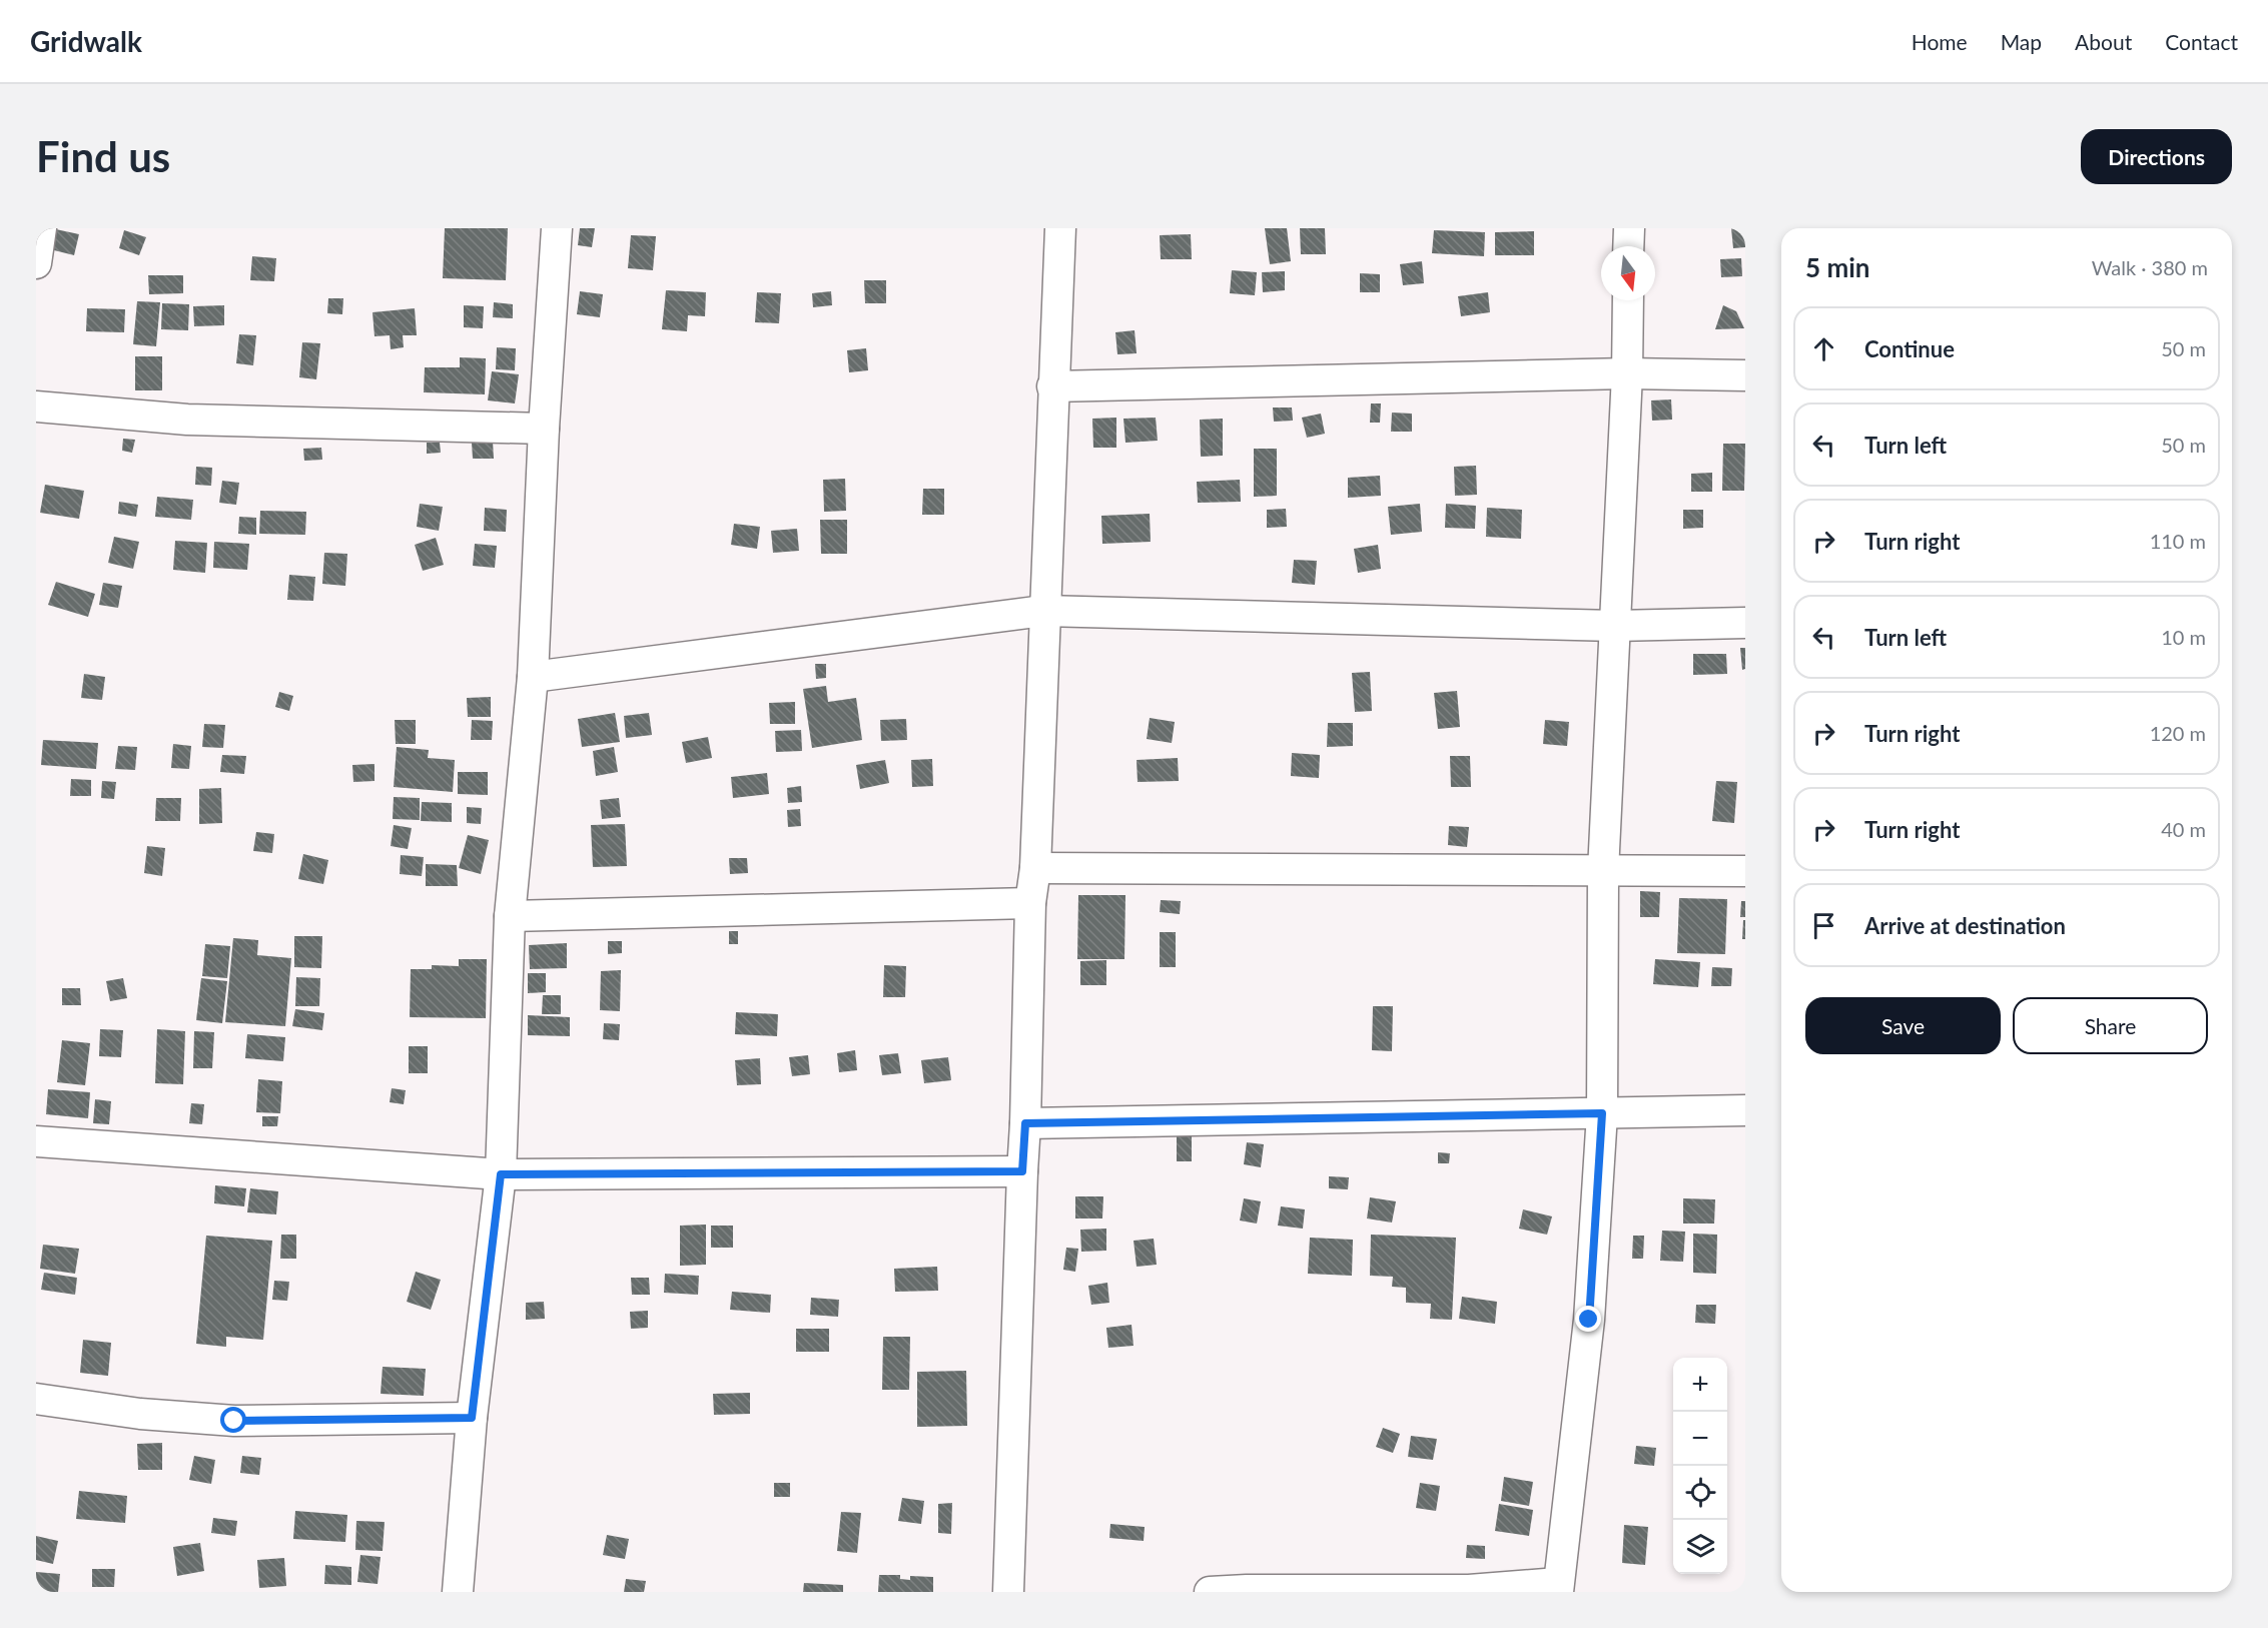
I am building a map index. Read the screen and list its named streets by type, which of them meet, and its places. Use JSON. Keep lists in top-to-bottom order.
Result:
{
  "north": "bottom",
  "page": {
    "header": "Gridwalk",
    "nav": [
      "Home",
      "Map",
      "About",
      "Contact"
    ],
    "buttons": [
      "Directions",
      ["Save", "Share"]
    ],
    "title": "Find us",
    "heading": ["5 min", "Walk · 380 m"],
    "list": [
      ["Continue", "50 m"],
      ["Turn left", "50 m"],
      ["Turn right", "110 m"],
      ["Turn left", "10 m"],
      ["Turn right", "120 m"],
      ["Turn right", "40 m"],
      "Arrive at destination"
    ],
    "map_buttons": ["+", "−"]
  }
}
